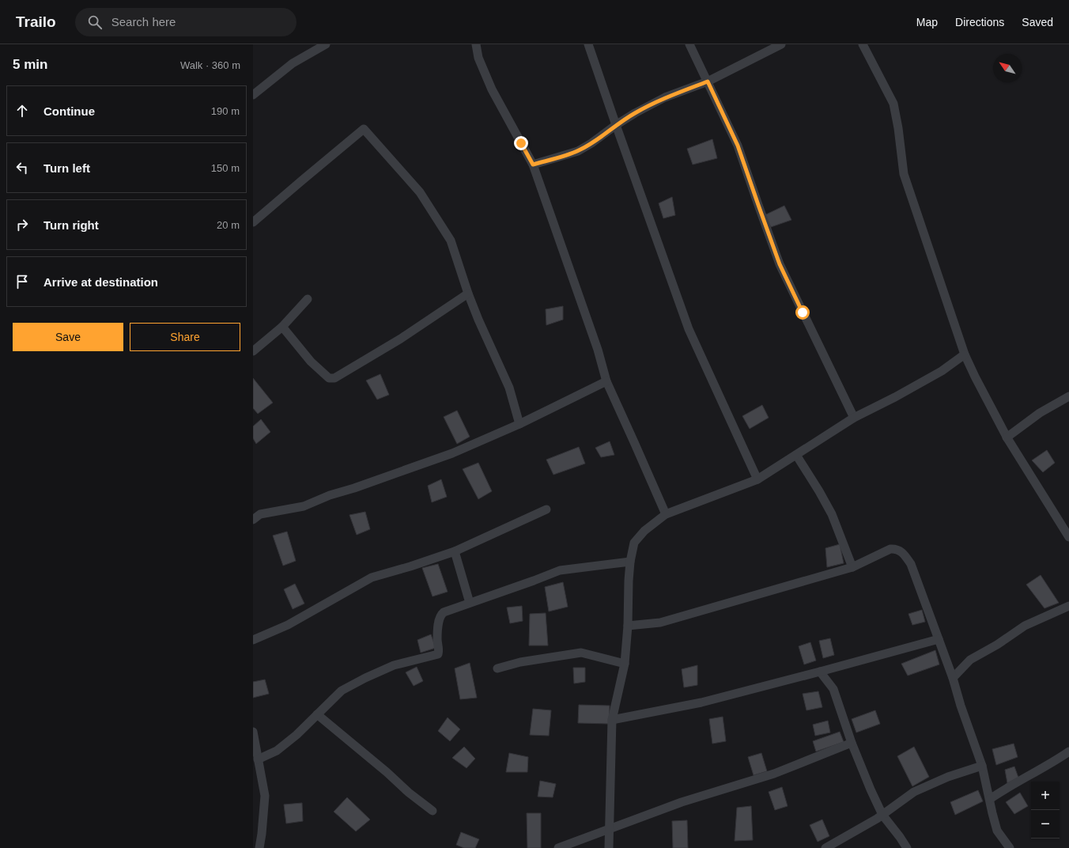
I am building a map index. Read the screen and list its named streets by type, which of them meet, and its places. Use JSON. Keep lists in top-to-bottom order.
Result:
{
  "north": "top left",
  "page": {
    "header": "Trailo",
    "search": "Search here",
    "nav": ["Map", "Directions", "Saved"],
    "heading": ["5 min", "Walk · 360 m"],
    "list": [
      ["Continue", "190 m"],
      ["Turn left", "150 m"],
      ["Turn right", "20 m"],
      "Arrive at destination"
    ],
    "buttons": ["Save", "Share"],
    "map_buttons": ["+", "−"]
  }
}
